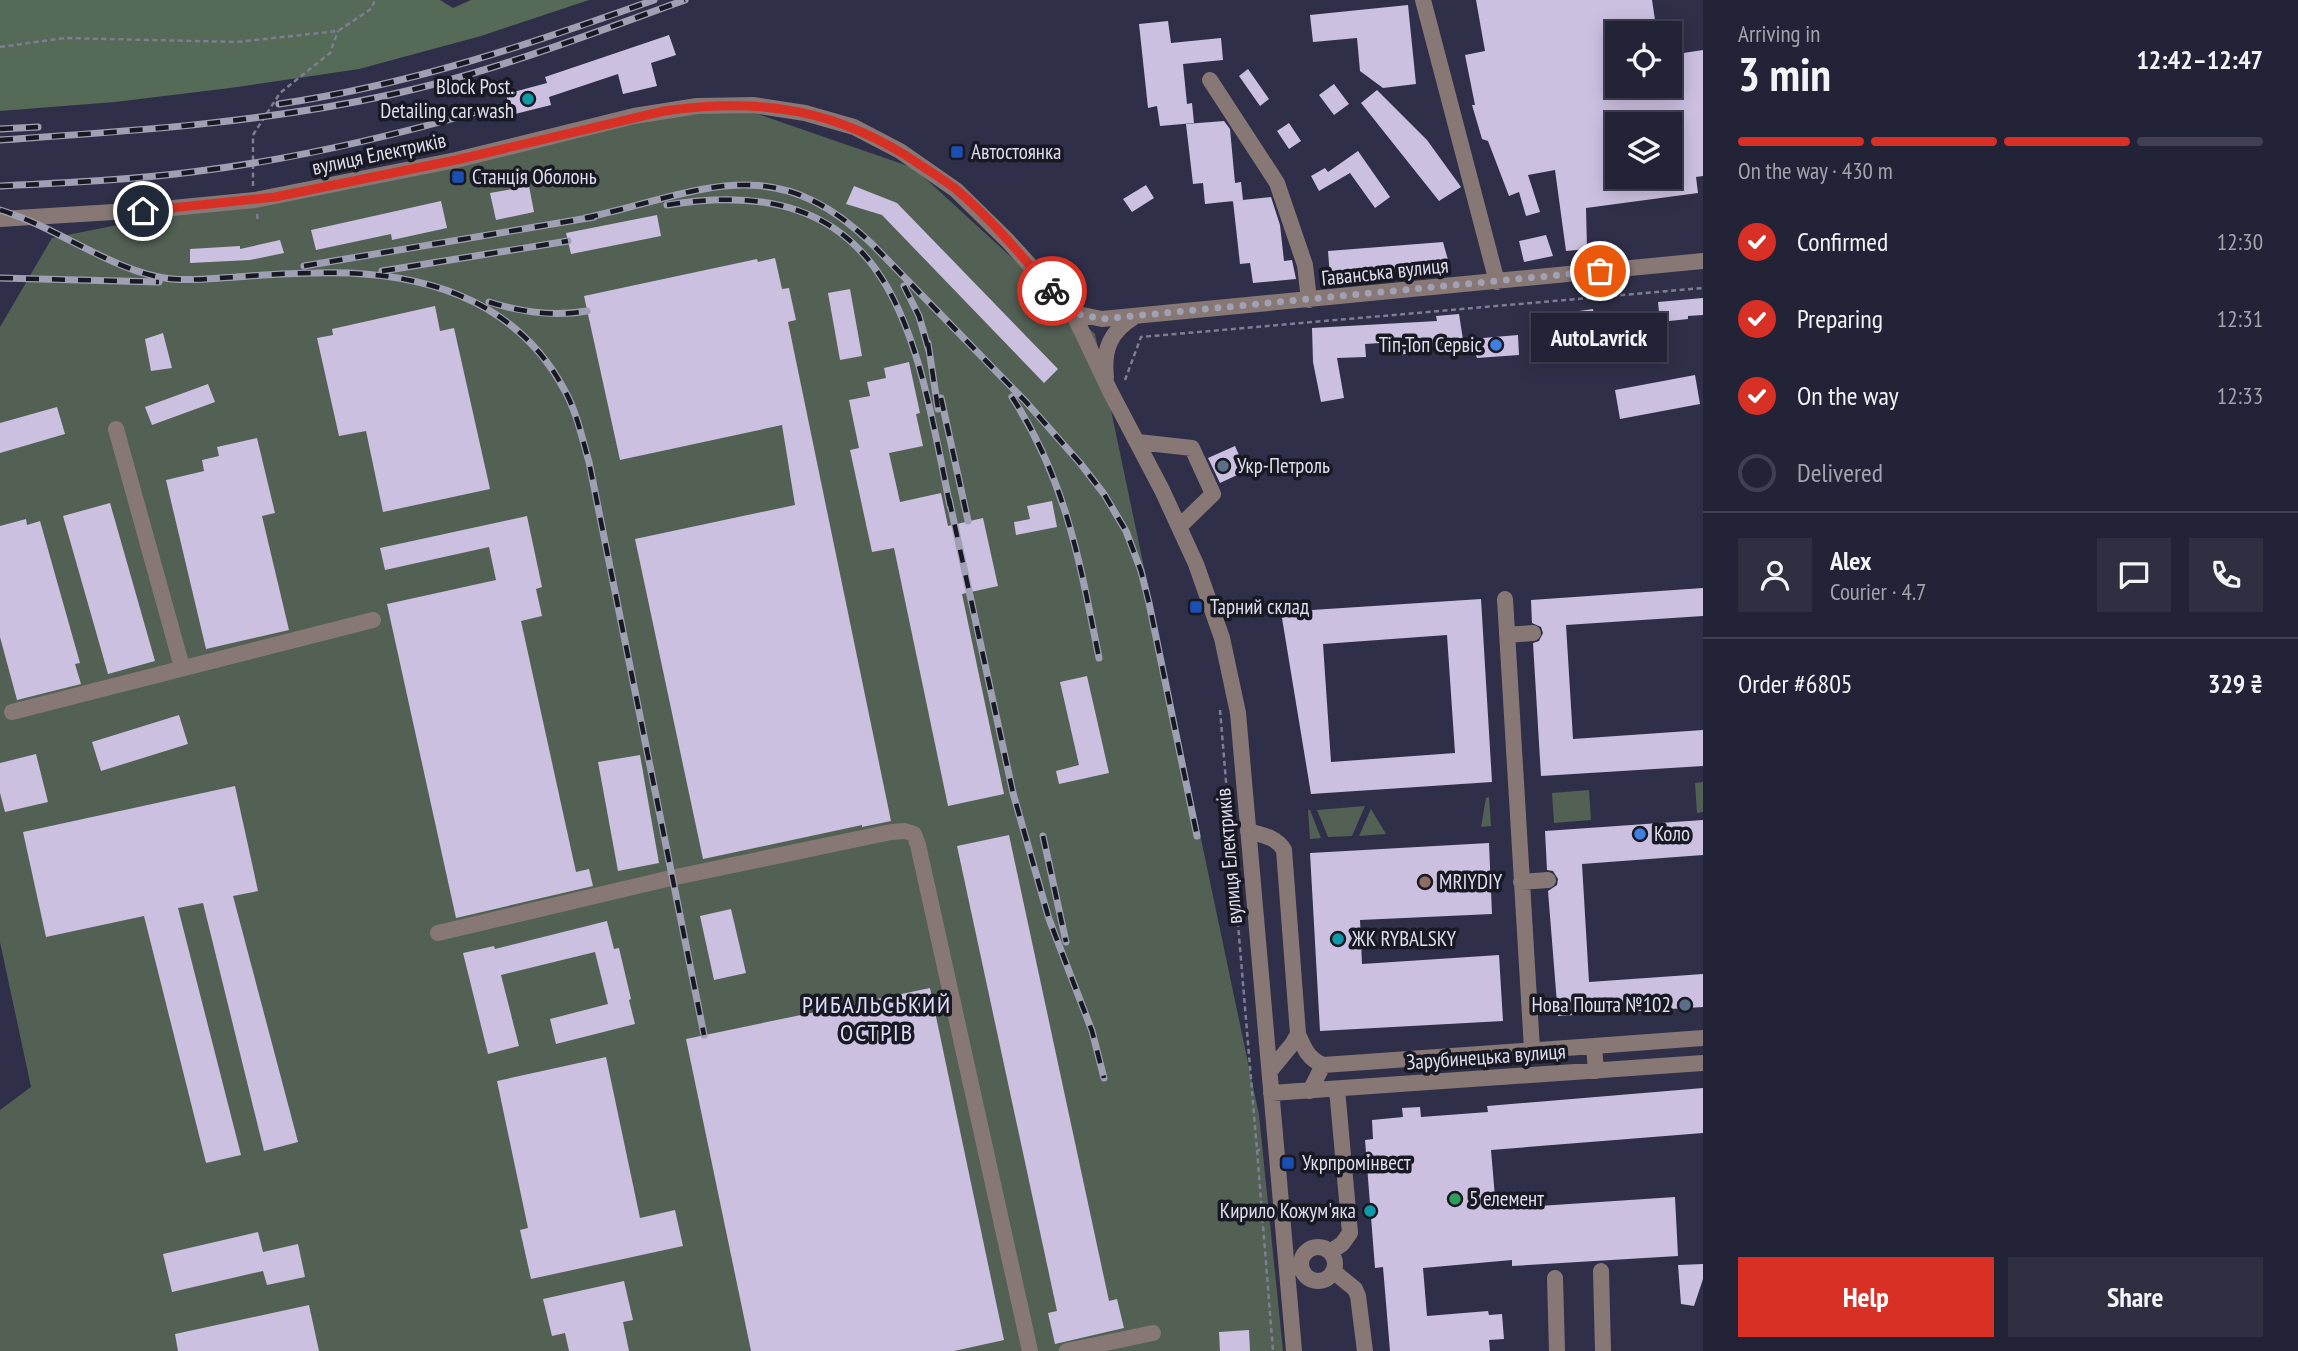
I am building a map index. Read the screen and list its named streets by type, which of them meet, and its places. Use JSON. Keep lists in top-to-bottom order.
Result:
{
  "streets": {
    "street": ["вулиця Електриків", "Гаванська вулиця", "Зарубинецька вулиця"]
  },
  "crossings": [
    ["вулиця Електриків", "Гаванська вулиця"],
    ["вулиця Електриків", "Зарубинецька вулиця"]
  ],
  "districts": ["РИБАЛЬСЬКИЙ ОСТРІВ"],
  "places": {
    "other": [
      "Block Post. Detailing car wash",
      "AutoLavrick",
      "Тіп-Топ Сервіс",
      "Укр-Петроль",
      "Коло",
      "MRIYDIY",
      "ЖК RYBALSKY",
      "Нова Пошта №102",
      "5 елемент",
      "Кирило Кожум'яка"
    ],
    "transit": [
      "Автостоянка",
      "Cтанція Оболонь",
      "Тарний склад",
      "Укрпромінвест"
    ]
  },
  "page": {
    "heading": ["3 min", "Arriving in", "12:42–12:47"],
    "panel": [
      "Alex",
      "Courier · 4.7",
      "Order #6805",
      "329 ₴"
    ],
    "bar": "On the way · 430 m",
    "list": [
      ["Confirmed", "12:30"],
      ["Preparing", "12:31"],
      ["On the way", "12:33"],
      "Delivered"
    ],
    "bubble": "AutoLavrick",
    "buttons": ["Help", "Share"]
  }
}
